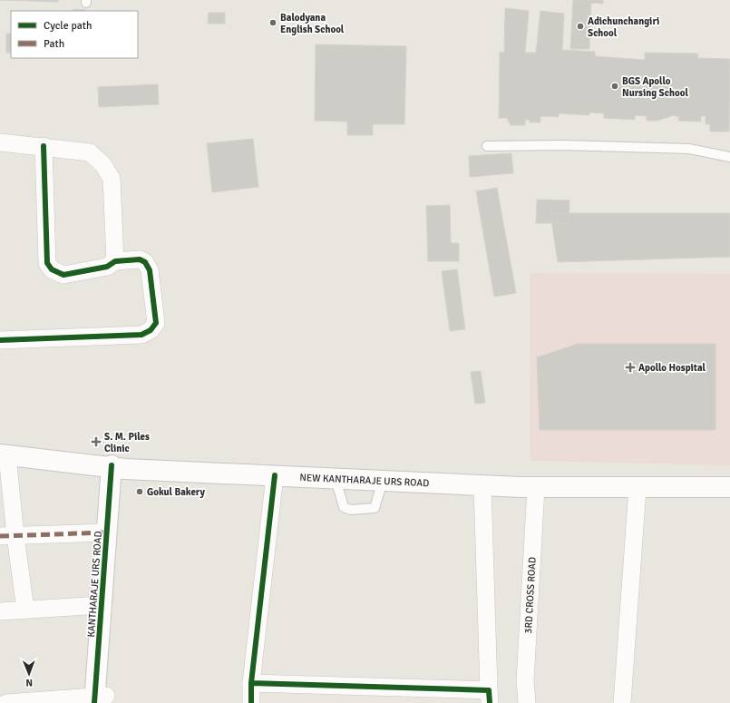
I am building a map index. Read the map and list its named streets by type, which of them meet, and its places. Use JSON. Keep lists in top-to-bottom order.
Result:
{
  "streets": {
    "main road": ["NEW KANTHARAJE URS ROAD", "KANTHARAJE URS ROAD"],
    "street": ["3RD CROSS ROAD"]
  },
  "crossings": [
    ["NEW KANTHARAJE URS ROAD", "KANTHARAJE URS ROAD"],
    ["NEW KANTHARAJE URS ROAD", "3RD CROSS ROAD"]
  ],
  "places": {
    "other": [
      "Balodyana English School",
      "Adichunchangiri School",
      "BGS Apollo Nursing School",
      "Gokul Bakery"
    ],
    "health": ["Apollo Hospital", "S. M. Piles Clinic"]
  },
  "legend": ["Cycle path", "Path"],
  "north": "bottom"
}
